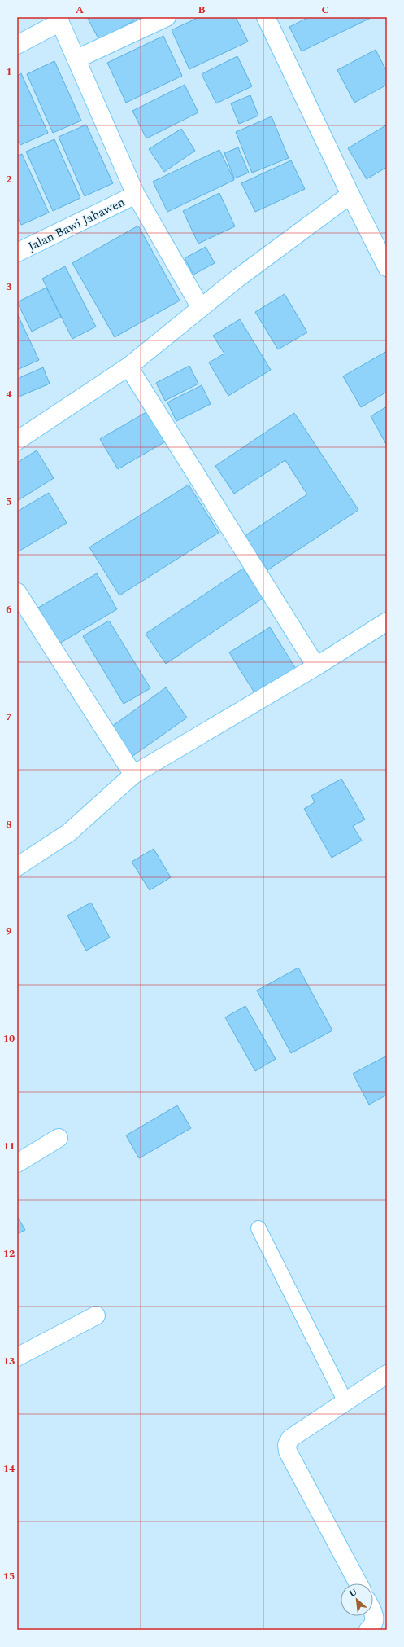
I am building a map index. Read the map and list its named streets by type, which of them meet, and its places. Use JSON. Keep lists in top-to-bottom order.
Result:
{
  "streets": {
    "street": ["Jalan Bawi Jahawen"]
  },
  "north": "top left",
  "grid": {
    "columns": ["A", "B", "C"],
    "rows": [
      "1",
      "2",
      "3",
      "4",
      "5",
      "6",
      "7",
      "8",
      "9",
      "10",
      "11",
      "12",
      "13",
      "14",
      "15"
    ]
  }
}
